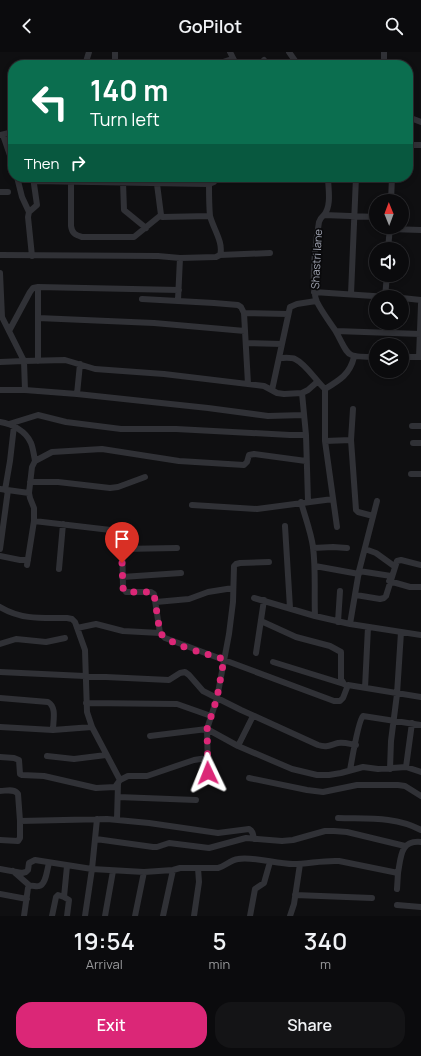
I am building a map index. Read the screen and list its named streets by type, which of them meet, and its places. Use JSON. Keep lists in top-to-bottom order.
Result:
{
  "streets": {
    "street": ["Shastri lane"]
  },
  "north": "top",
  "page": {
    "header": "GoPilot",
    "turn": ["140 m", "Turn left"],
    "then": "Then",
    "eta": [
      "19:54",
      "Arrival",
      "5",
      "min",
      "340",
      "m"
    ],
    "buttons": ["Exit", "Share"]
  }
}
